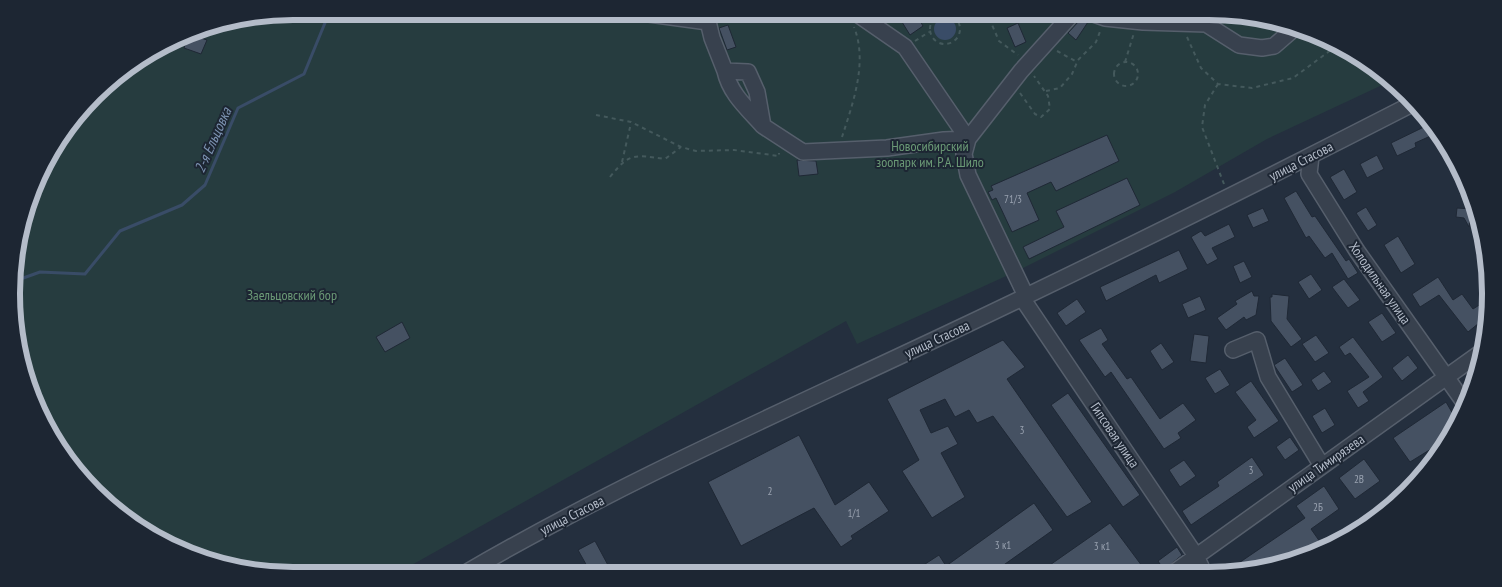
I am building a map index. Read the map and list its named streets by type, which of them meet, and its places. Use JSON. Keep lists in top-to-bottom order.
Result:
{
  "streets": {
    "street": [
      "улица Стасова",
      "Холодильная улица",
      "Гипсовая улица",
      "улица Тимирязева"
    ]
  },
  "crossings": [
    ["улица Стасова", "Холодильная улица"],
    ["улица Стасова", "Гипсовая улица"],
    ["Холодильная улица", "улица Тимирязева"],
    ["Гипсовая улица", "улица Тимирязева"]
  ],
  "water": ["2-я Ельцовка"],
  "parks": ["Новосибирский зоопарк им. Р.А. Шило", "Заельцовский бор"],
  "house_numbers": [
    "71/3",
    "3",
    "3",
    "2В",
    "2",
    "2Б",
    "1/1",
    "3 к1",
    "3 к1"
  ]
}
